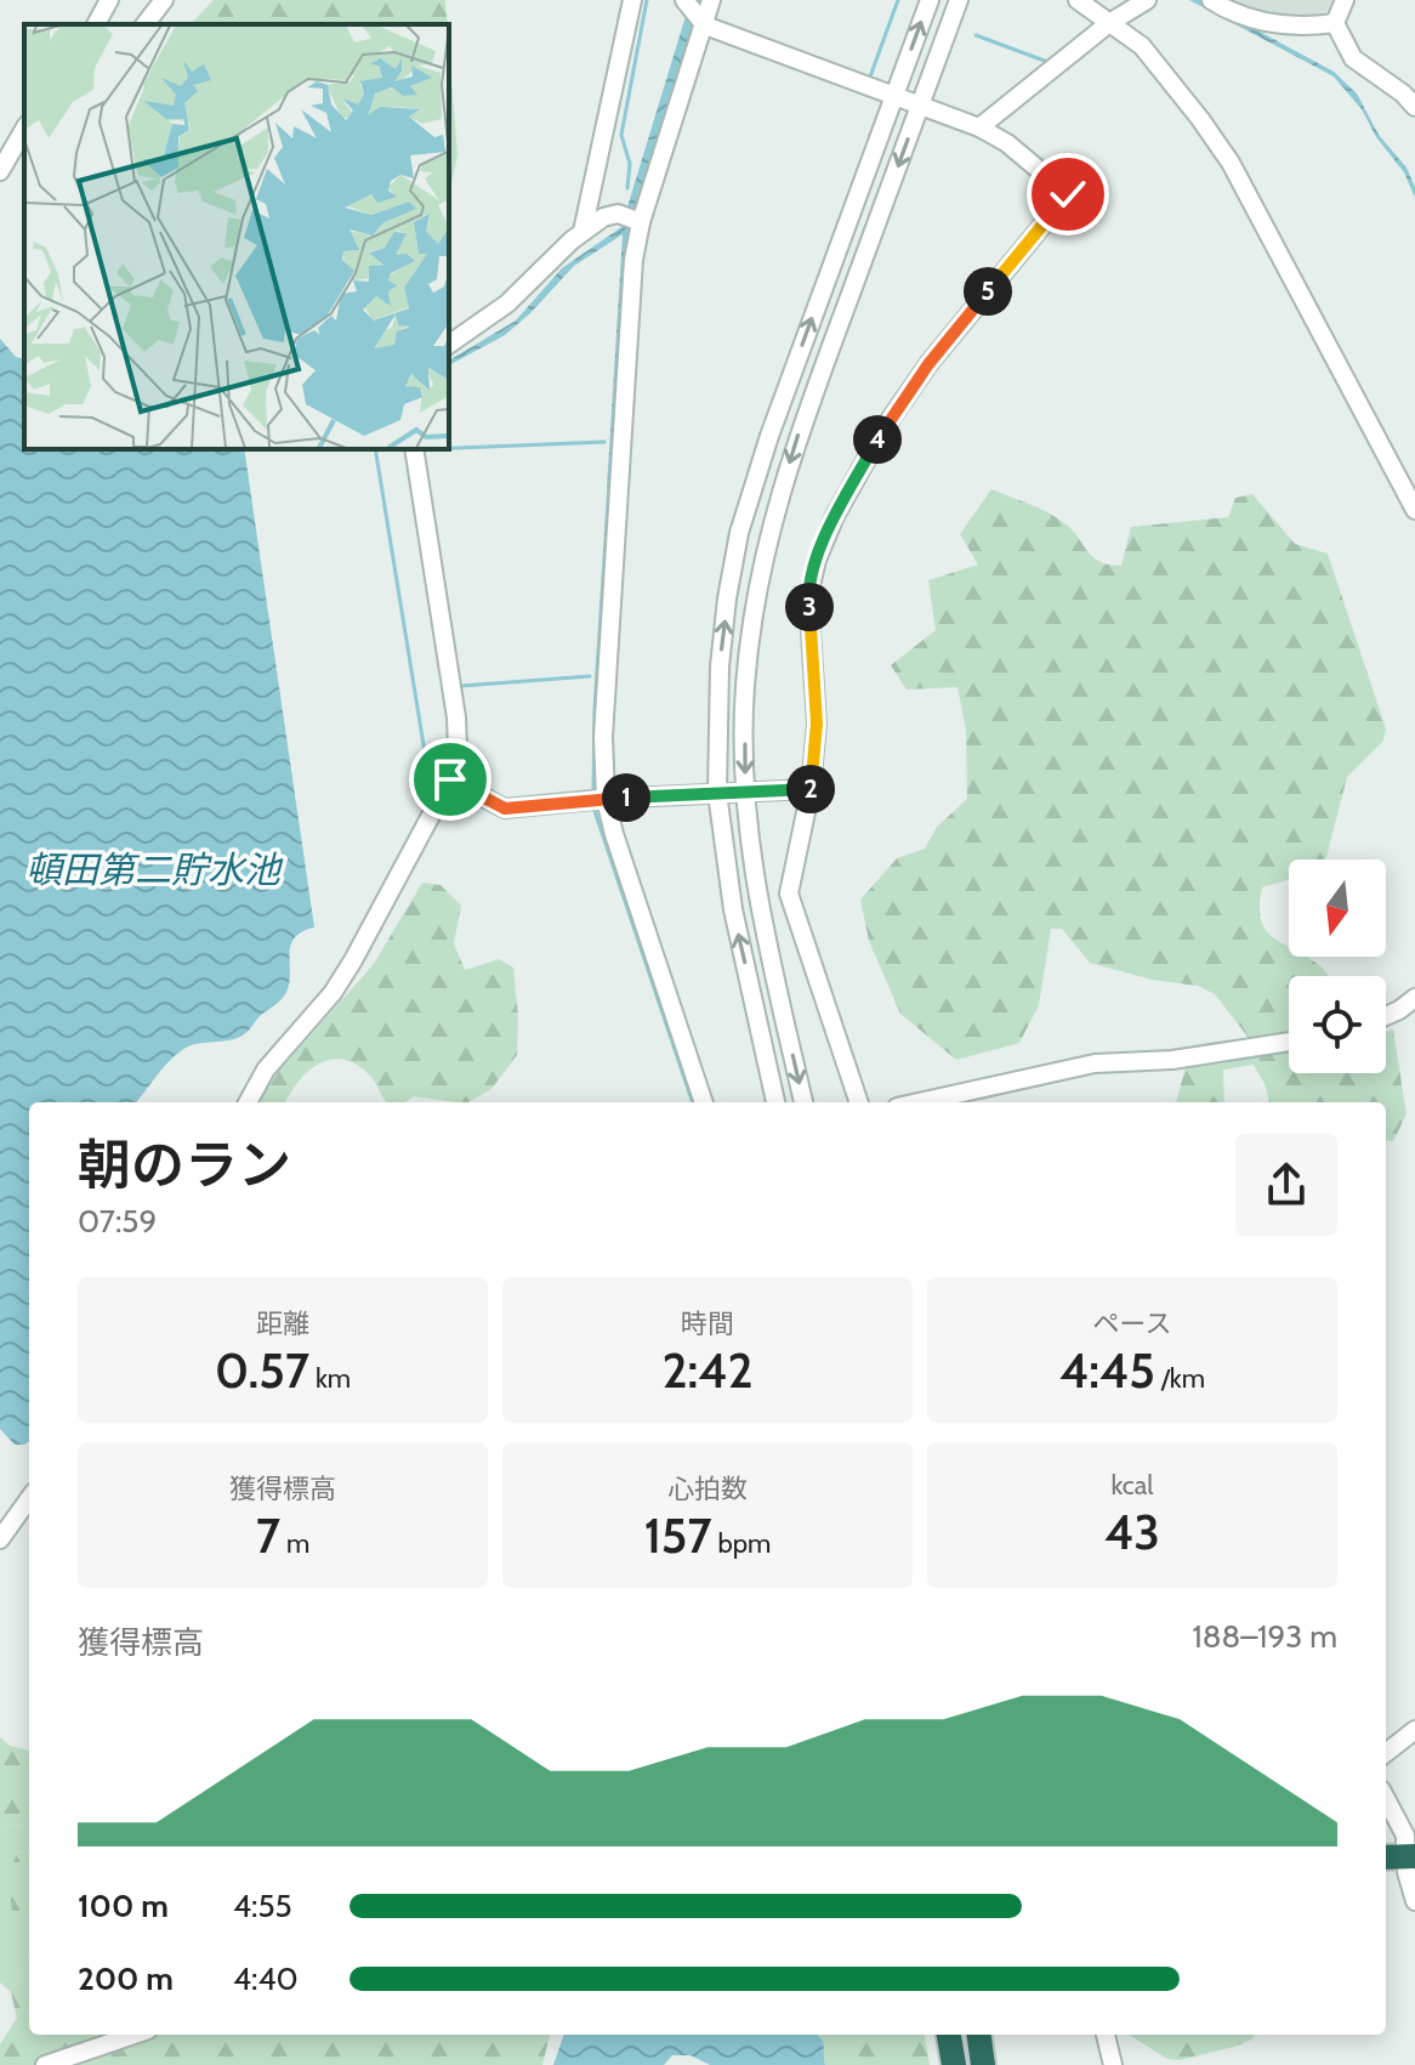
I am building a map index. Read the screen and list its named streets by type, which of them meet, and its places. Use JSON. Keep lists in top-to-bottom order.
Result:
{
  "water": ["頓田第二貯水池"],
  "north": "bottom",
  "page": {
    "pins": [
      "5",
      "4",
      "3",
      "2",
      "1"
    ],
    "heading": ["朝のラン", "07:59"],
    "stats": [
      ["距離", "0.57 km"],
      ["時間", "2:42"],
      ["ペース", "4:45 /km"],
      ["獲得標高", "7 m"],
      ["心拍数", "157 bpm"],
      ["kcal", "43"]
    ],
    "chart": ["獲得標高", "188–193 m"],
    "list": [
      {
        "name": "100 m",
        "note": "4:55"
      },
      {
        "name": "200 m",
        "note": "4:40"
      }
    ]
  }
}
